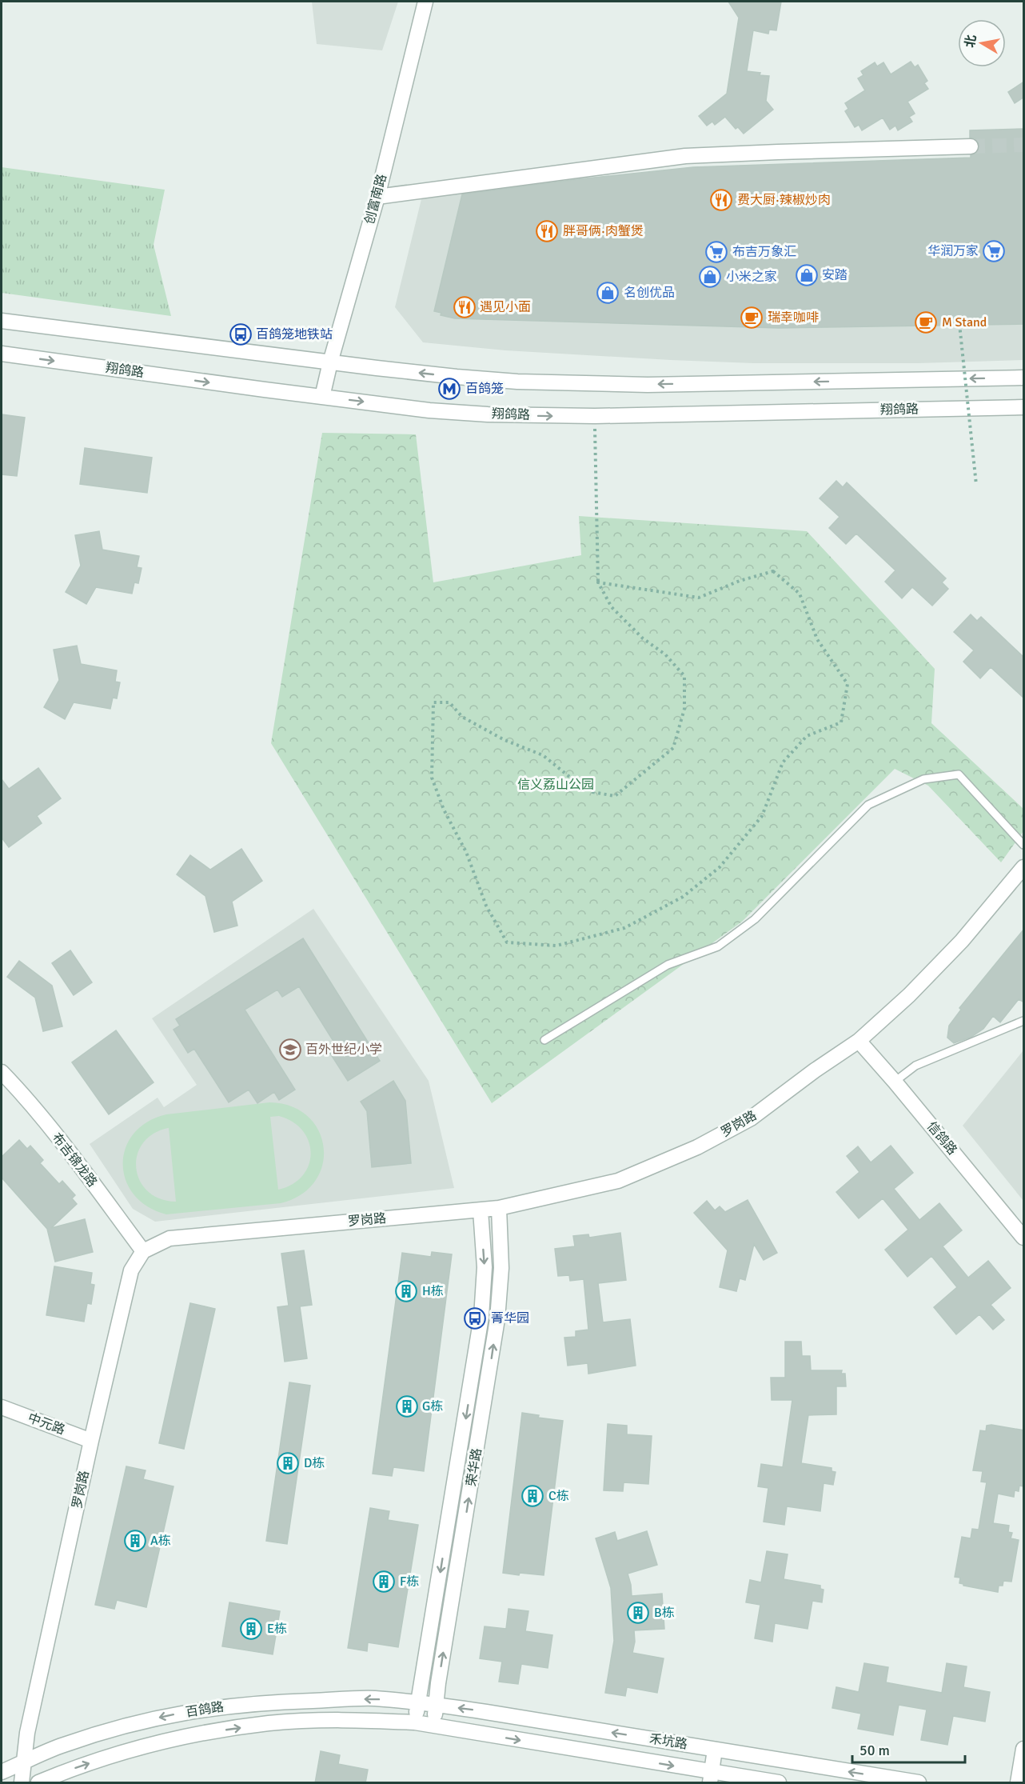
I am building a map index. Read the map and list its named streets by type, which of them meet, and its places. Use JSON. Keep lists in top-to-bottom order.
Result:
{
  "streets": {
    "street": [
      "创富南路",
      "翔鸽路",
      "罗岗路",
      "信鸽路",
      "布吉锦龙路",
      "中元路",
      "荣华路",
      "百鸽路",
      "禾坑路"
    ]
  },
  "crossings": [
    ["创富南路", "翔鸽路"],
    ["罗岗路", "信鸽路"],
    ["罗岗路", "布吉锦龙路"],
    ["罗岗路", "中元路"],
    ["罗岗路", "荣华路"],
    ["罗岗路", "百鸽路"],
    ["荣华路", "百鸽路"],
    ["荣华路", "禾坑路"],
    ["百鸽路", "禾坑路"]
  ],
  "parks": ["信义荔山公园"],
  "places": {
    "restaurant": ["费大厨·辣椒炒肉", "胖哥俩·肉蟹煲", "遇见小面"],
    "supermarket": ["华润万家", "布吉万象汇"],
    "shop": ["安踏", "小米之家", "名创优品"],
    "cafe": ["瑞幸咖啡", "M Stand"],
    "bus stop": ["百鸽笼地铁站", "菁华园"],
    "metro station": ["百鸽笼"],
    "school or university": ["百外世纪小学"],
    "building": [
      "H栋",
      "G栋",
      "D栋",
      "C栋",
      "A栋",
      "F栋",
      "B栋",
      "E栋"
    ]
  },
  "scale_bar": "50 m",
  "north": "left"
}
